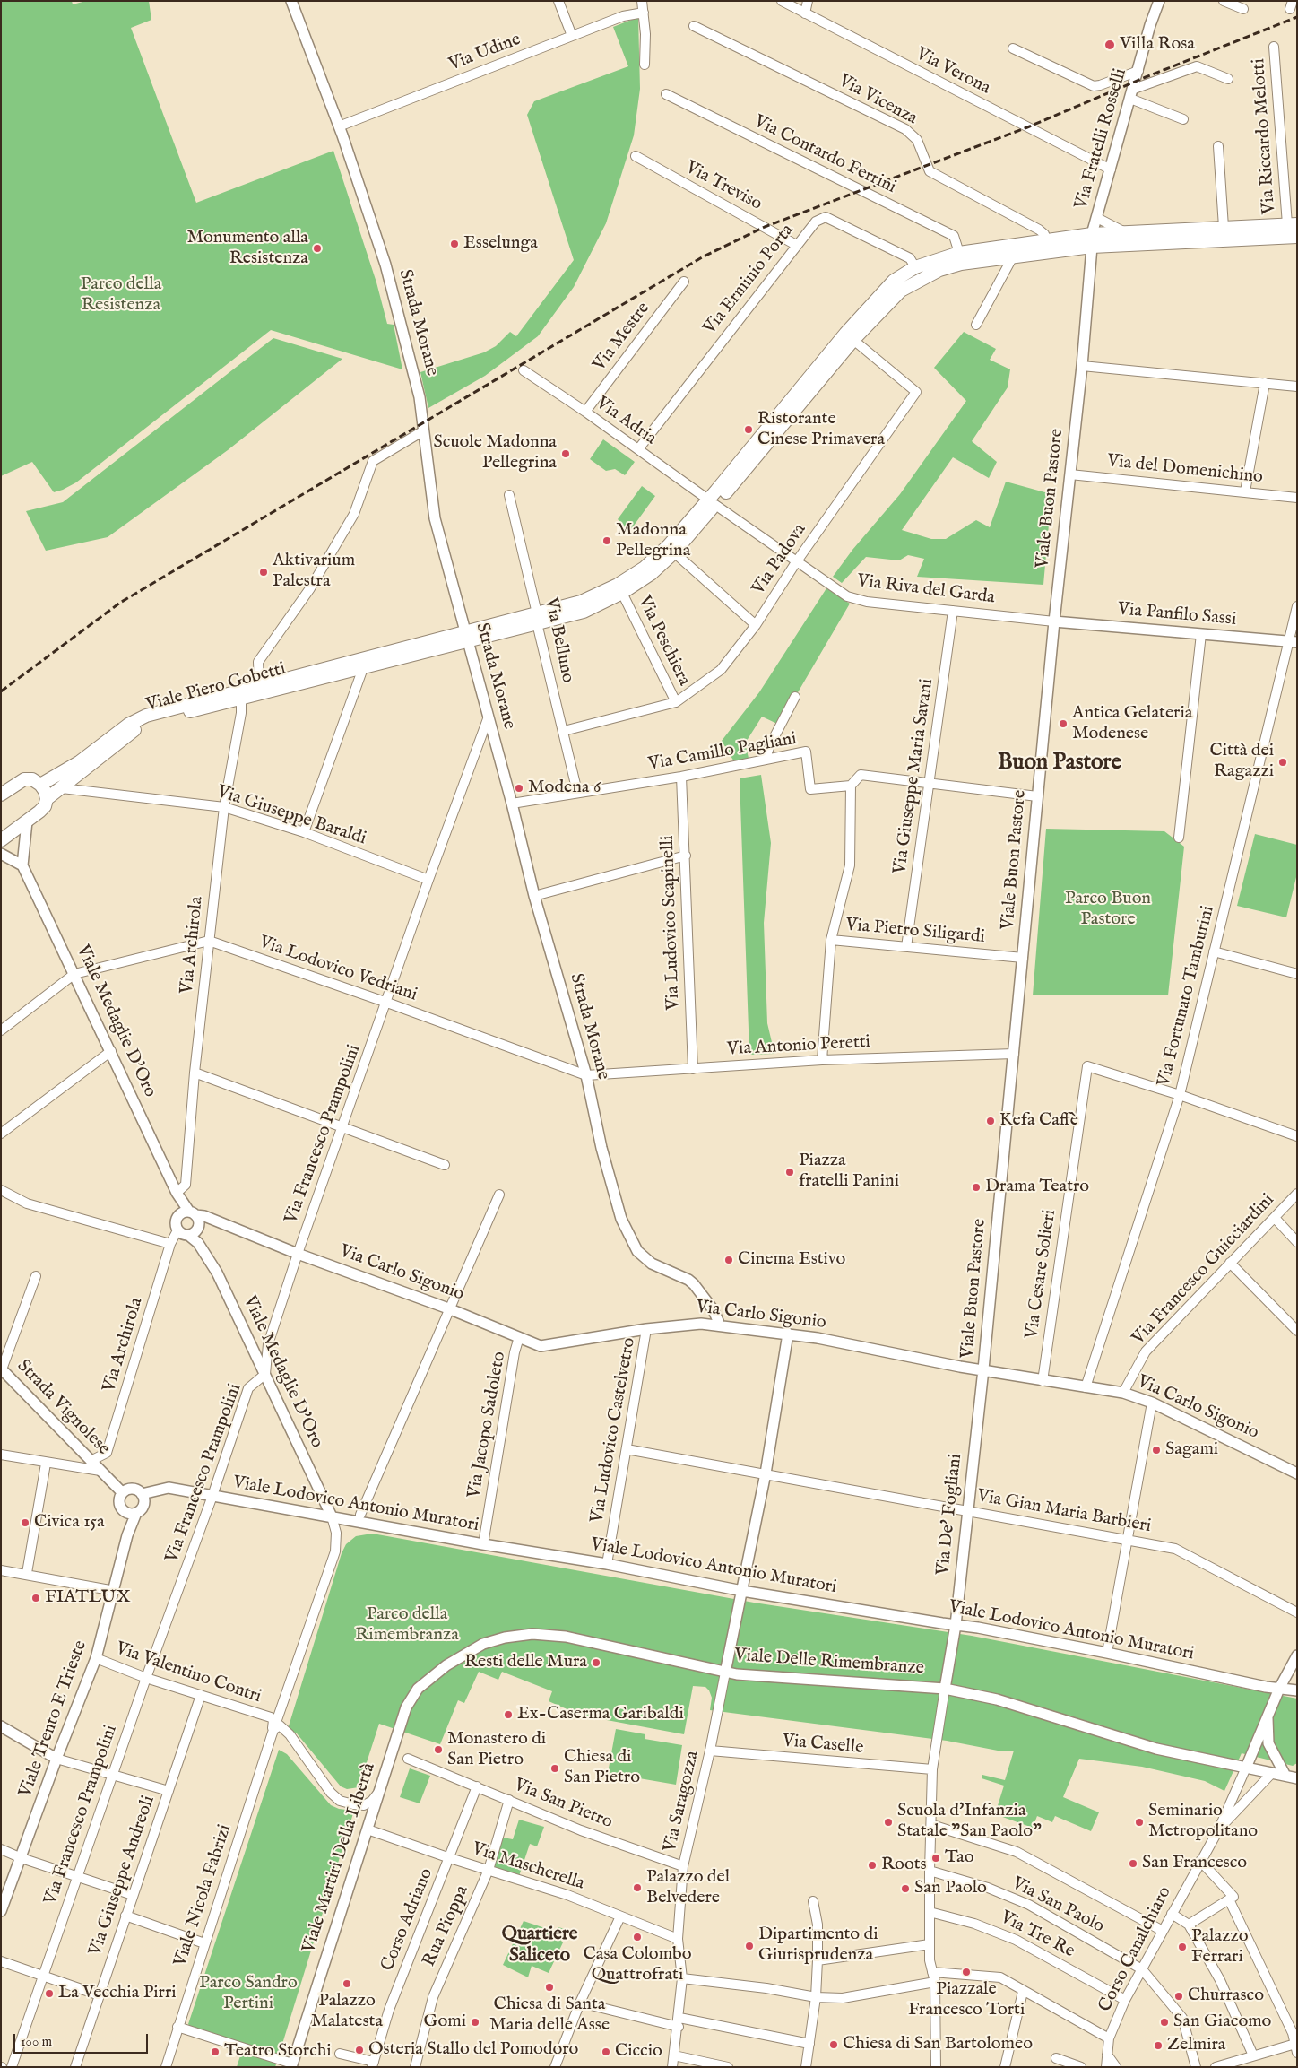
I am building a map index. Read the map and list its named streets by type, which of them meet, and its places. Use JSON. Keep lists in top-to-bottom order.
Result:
{
  "streets": {
    "main road": ["Viale Piero Gobetti"],
    "street": [
      "Via Udine",
      "Via Verona",
      "Via Vicenza",
      "Via Riccardo Melotti",
      "Via Fratelli Rosselli",
      "Via Contardo Ferrini",
      "Via Treviso",
      "Via Erminio Porta",
      "Strada Morane",
      "Via Mestre",
      "Via Adria",
      "Via del Domenichino",
      "Viale Buon Pastore",
      "Via Padova",
      "Via Riva del Garda",
      "Via Panfilo Sassi",
      "Via Belluno",
      "Via Peschiera",
      "Via Camillo Pagliani",
      "Via Giuseppe Maria Savani",
      "Via Giuseppe Baraldi",
      "Via Ludovico Scapinelli",
      "Via Pietro Siligardi",
      "Via Archirola",
      "Via Lodovico Vedriani",
      "Via Fortunato Tamburini",
      "Viale Medaglie D'Oro",
      "Via Antonio Peretti",
      "Via Francesco Prampolini",
      "Via Francesco Guicciardini",
      "Via Carlo Sigonio",
      "Via Cesare Solieri",
      "Strada Vignolese",
      "Via Jacopo Sadoleto",
      "Via Ludovico Castelvetro",
      "Viale Lodovico Antonio Muratori",
      "Via Gian Maria Barbieri",
      "Via De' Fogliani",
      "Viale Delle Rimembranze",
      "Via Valentino Contri",
      "Viale Trento E Trieste",
      "Via Caselle",
      "Via Saragozza",
      "Via San Pietro",
      "Viale Martiri Della Libertà",
      "Via Mascherella",
      "Via Giuseppe Andreoli",
      "Viale Nicola Fabrizi",
      "Via San Paolo",
      "Corso Adriano",
      "Rua Pioppa",
      "Via Tre Re",
      "Corso Canalchiaro"
    ]
  },
  "crossings": [
    ["Via Udine", "Strada Morane"],
    ["Via Verona", "Via Fratelli Rosselli"],
    ["Via Fratelli Rosselli", "Viale Buon Pastore"],
    ["Via Contardo Ferrini", "Viale Piero Gobetti"],
    ["Via Treviso", "Via Erminio Porta"],
    ["Via Erminio Porta", "Via Adria"],
    ["Via Erminio Porta", "Viale Piero Gobetti"],
    ["Strada Morane", "Viale Piero Gobetti"],
    ["Strada Morane", "Via Camillo Pagliani"],
    ["Strada Morane", "Via Lodovico Vedriani"],
    ["Strada Morane", "Via Antonio Peretti"],
    ["Strada Morane", "Via Francesco Prampolini"],
    ["Strada Morane", "Via Carlo Sigonio"],
    ["Via Mestre", "Via Adria"],
    ["Via Adria", "Via Riva del Garda"],
    ["Via Adria", "Viale Piero Gobetti"],
    ["Via del Domenichino", "Viale Buon Pastore"],
    ["Viale Buon Pastore", "Via Riva del Garda"],
    ["Viale Buon Pastore", "Via Panfilo Sassi"],
    ["Viale Buon Pastore", "Via Camillo Pagliani"],
    ["Viale Buon Pastore", "Via Pietro Siligardi"],
    ["Viale Buon Pastore", "Via Antonio Peretti"],
    ["Viale Buon Pastore", "Via Carlo Sigonio"],
    ["Viale Buon Pastore", "Via De' Fogliani"],
    ["Via Padova", "Via Riva del Garda"],
    ["Via Padova", "Via Belluno"],
    ["Via Padova", "Via Peschiera"],
    ["Via Padova", "Viale Piero Gobetti"],
    ["Via Riva del Garda", "Via Panfilo Sassi"],
    ["Via Riva del Garda", "Viale Piero Gobetti"],
    ["Via Riva del Garda", "Via Giuseppe Maria Savani"],
    ["Via Panfilo Sassi", "Via Fortunato Tamburini"],
    ["Via Belluno", "Viale Piero Gobetti"],
    ["Via Belluno", "Via Camillo Pagliani"],
    ["Via Peschiera", "Viale Piero Gobetti"],
    ["Viale Piero Gobetti", "Via Giuseppe Baraldi"],
    ["Viale Piero Gobetti", "Via Archirola"],
    ["Via Camillo Pagliani", "Via Giuseppe Maria Savani"],
    ["Via Camillo Pagliani", "Via Ludovico Scapinelli"],
    ["Via Giuseppe Maria Savani", "Via Pietro Siligardi"],
    ["Via Giuseppe Baraldi", "Via Archirola"],
    ["Via Giuseppe Baraldi", "Via Francesco Prampolini"],
    ["Via Ludovico Scapinelli", "Via Antonio Peretti"],
    ["Via Archirola", "Via Lodovico Vedriani"],
    ["Via Archirola", "Viale Medaglie D'Oro"],
    ["Via Archirola", "Via Carlo Sigonio"],
    ["Via Archirola", "Strada Vignolese"],
    ["Via Lodovico Vedriani", "Via Antonio Peretti"],
    ["Via Lodovico Vedriani", "Via Francesco Prampolini"],
    ["Via Fortunato Tamburini", "Via Carlo Sigonio"],
    ["Via Fortunato Tamburini", "Via Cesare Solieri"],
    ["Viale Medaglie D'Oro", "Via Francesco Prampolini"],
    ["Viale Medaglie D'Oro", "Via Carlo Sigonio"],
    ["Viale Medaglie D'Oro", "Viale Lodovico Antonio Muratori"],
    ["Viale Medaglie D'Oro", "Viale Nicola Fabrizi"],
    ["Via Francesco Prampolini", "Via Carlo Sigonio"],
    ["Via Francesco Prampolini", "Viale Lodovico Antonio Muratori"],
    ["Via Francesco Prampolini", "Via Valentino Contri"],
    ["Via Francesco Guicciardini", "Via Carlo Sigonio"],
    ["Via Carlo Sigonio", "Via Cesare Solieri"],
    ["Via Carlo Sigonio", "Via Jacopo Sadoleto"],
    ["Via Carlo Sigonio", "Via Ludovico Castelvetro"],
    ["Via Carlo Sigonio", "Via De' Fogliani"],
    ["Via Jacopo Sadoleto", "Viale Lodovico Antonio Muratori"],
    ["Via Ludovico Castelvetro", "Viale Lodovico Antonio Muratori"],
    ["Via Ludovico Castelvetro", "Via Gian Maria Barbieri"],
    ["Viale Lodovico Antonio Muratori", "Via De' Fogliani"],
    ["Viale Lodovico Antonio Muratori", "Viale Trento E Trieste"],
    ["Viale Lodovico Antonio Muratori", "Viale Nicola Fabrizi"],
    ["Via Gian Maria Barbieri", "Via De' Fogliani"],
    ["Via De' Fogliani", "Viale Delle Rimembranze"],
    ["Viale Delle Rimembranze", "Via Saragozza"],
    ["Viale Delle Rimembranze", "Viale Martiri Della Libertà"],
    ["Viale Delle Rimembranze", "Corso Canalchiaro"],
    ["Via Valentino Contri", "Viale Trento E Trieste"],
    ["Via Valentino Contri", "Viale Martiri Della Libertà"],
    ["Via Valentino Contri", "Via Giuseppe Andreoli"],
    ["Via Valentino Contri", "Viale Nicola Fabrizi"],
    ["Via Caselle", "Via Saragozza"],
    ["Via Saragozza", "Via San Pietro"],
    ["Via Saragozza", "Via Mascherella"],
    ["Via San Pietro", "Corso Adriano"],
    ["Via San Pietro", "Rua Pioppa"],
    ["Viale Martiri Della Libertà", "Via Mascherella"],
    ["Via Mascherella", "Corso Adriano"],
    ["Via Mascherella", "Rua Pioppa"],
    ["Via San Paolo", "Corso Canalchiaro"],
    ["Via Tre Re", "Corso Canalchiaro"]
  ],
  "districts": ["Buon Pastore", "Quartiere Saliceto"],
  "parks": [
    "Parco della Resistenza",
    "Parco Buon Pastore",
    "Parco della Rimembranza",
    "Parco Sandro Pertini"
  ],
  "places": [
    "Villa Rosa",
    "Esselunga",
    "Monumento alla Resistenza",
    "Ristorante Cinese Primavera",
    "Scuole Madonna Pellegrina",
    "Madonna Pellegrina",
    "Aktivarium Palestra",
    "Antica Gelateria Modenese",
    "Città dei Ragazzi",
    "Modena 6",
    "Kefa Caffè",
    "Piazza fratelli Panini",
    "Drama Teatro",
    "Cinema Estivo",
    "Sagami",
    "Civica 15a",
    "FIATLUX",
    "Resti delle Mura",
    "Ex-Caserma Garibaldi",
    "Monastero di San Pietro",
    "Chiesa di San Pietro",
    "Scuola d'Infanzia Statale \"San Paolo\"",
    "Seminario Metropolitano",
    "Tao",
    "San Francesco",
    "Roots",
    "Palazzo del Belvedere",
    "San Paolo",
    "Casa Colombo Quattrofrati",
    "Dipartimento di Giurisprudenza",
    "Palazzo Ferrari",
    "Piazzale Francesco Torti",
    "Palazzo Malatesta",
    "Chiesa di Santa Maria delle Asse",
    "La Vecchia Pirri",
    "Churrasco",
    "Gomi",
    "San Giacomo",
    "Chiesa di San Bartolomeo",
    "Zelmira",
    "Osteria Stallo del Pomodoro",
    "Teatro Storchi",
    "Ciccio"
  ],
  "scale_bar": "100 m"
}
